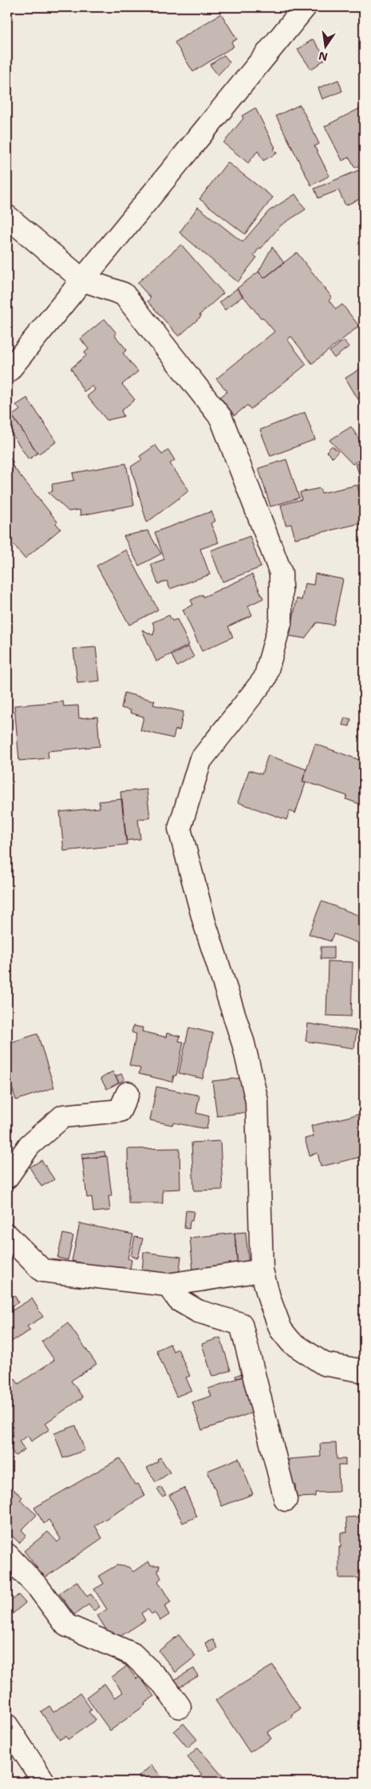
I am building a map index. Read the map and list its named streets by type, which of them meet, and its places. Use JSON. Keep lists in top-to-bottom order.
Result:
{
  "north": "bottom"
}
